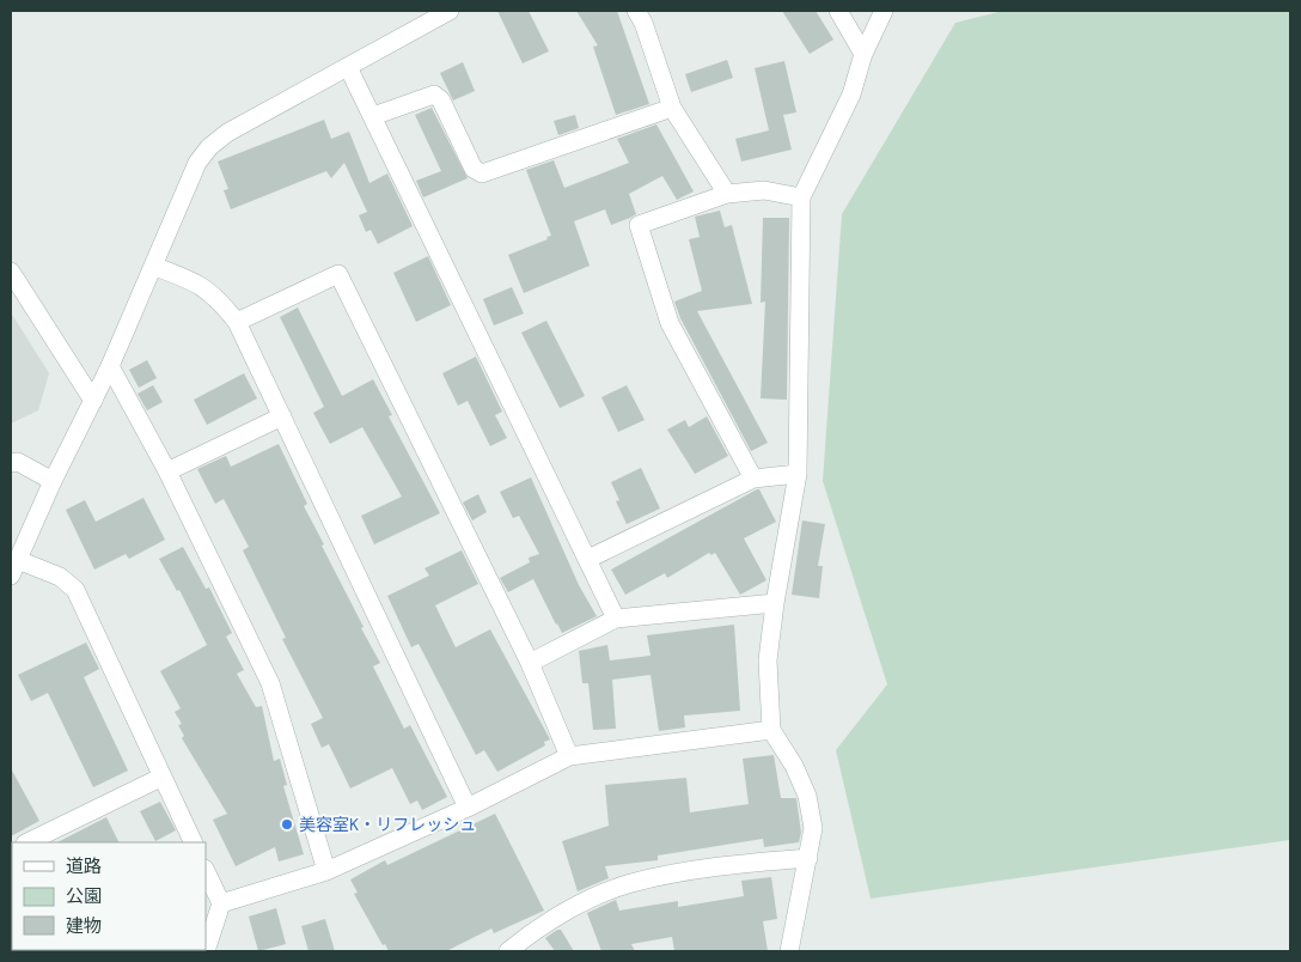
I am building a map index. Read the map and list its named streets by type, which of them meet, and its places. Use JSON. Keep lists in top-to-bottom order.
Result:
{
  "places": ["美容室K・リフレッシュ"],
  "legend": ["道路", "公園", "建物"]
}
